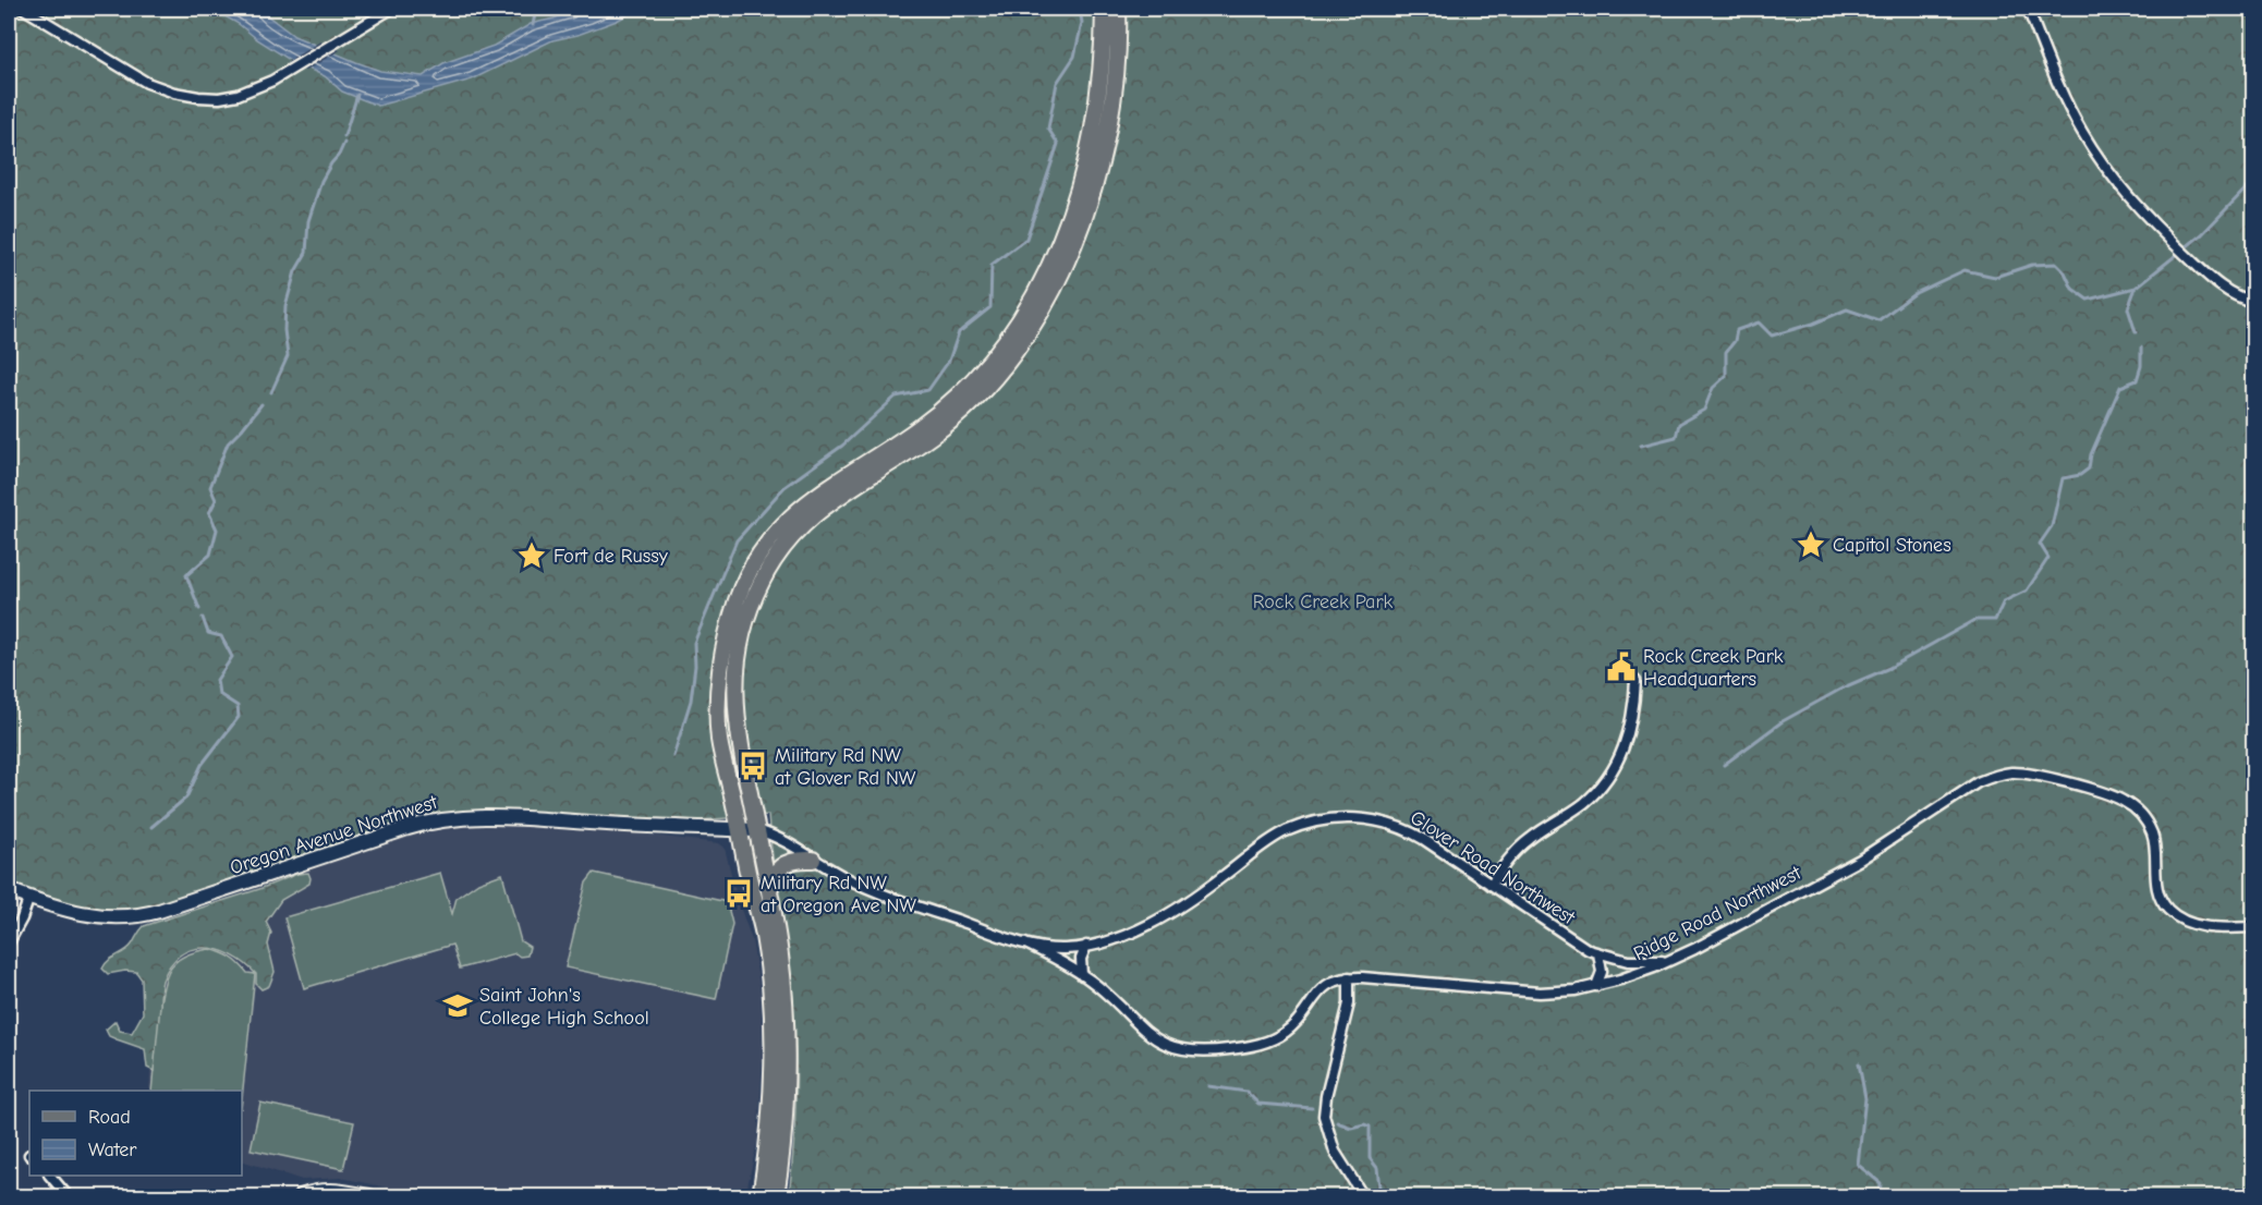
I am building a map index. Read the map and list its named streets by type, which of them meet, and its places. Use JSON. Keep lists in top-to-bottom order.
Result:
{
  "streets": {
    "street": ["Oregon Avenue Northwest", "Glover Road Northwest", "Ridge Road Northwest"]
  },
  "crossings": [
    ["Oregon Avenue Northwest", "Glover Road Northwest"],
    ["Glover Road Northwest", "Ridge Road Northwest"]
  ],
  "parks": ["Rock Creek Park"],
  "places": {
    "place": ["Capitol Stones", "Fort de Russy"],
    "public building": ["Rock Creek Park Headquarters"],
    "bus stop": ["Military Rd NW at Glover Rd NW", "Military Rd NW at Oregon Ave NW"],
    "school or university": ["Saint John's College High School"]
  },
  "legend": ["Road", "Water"]
}
